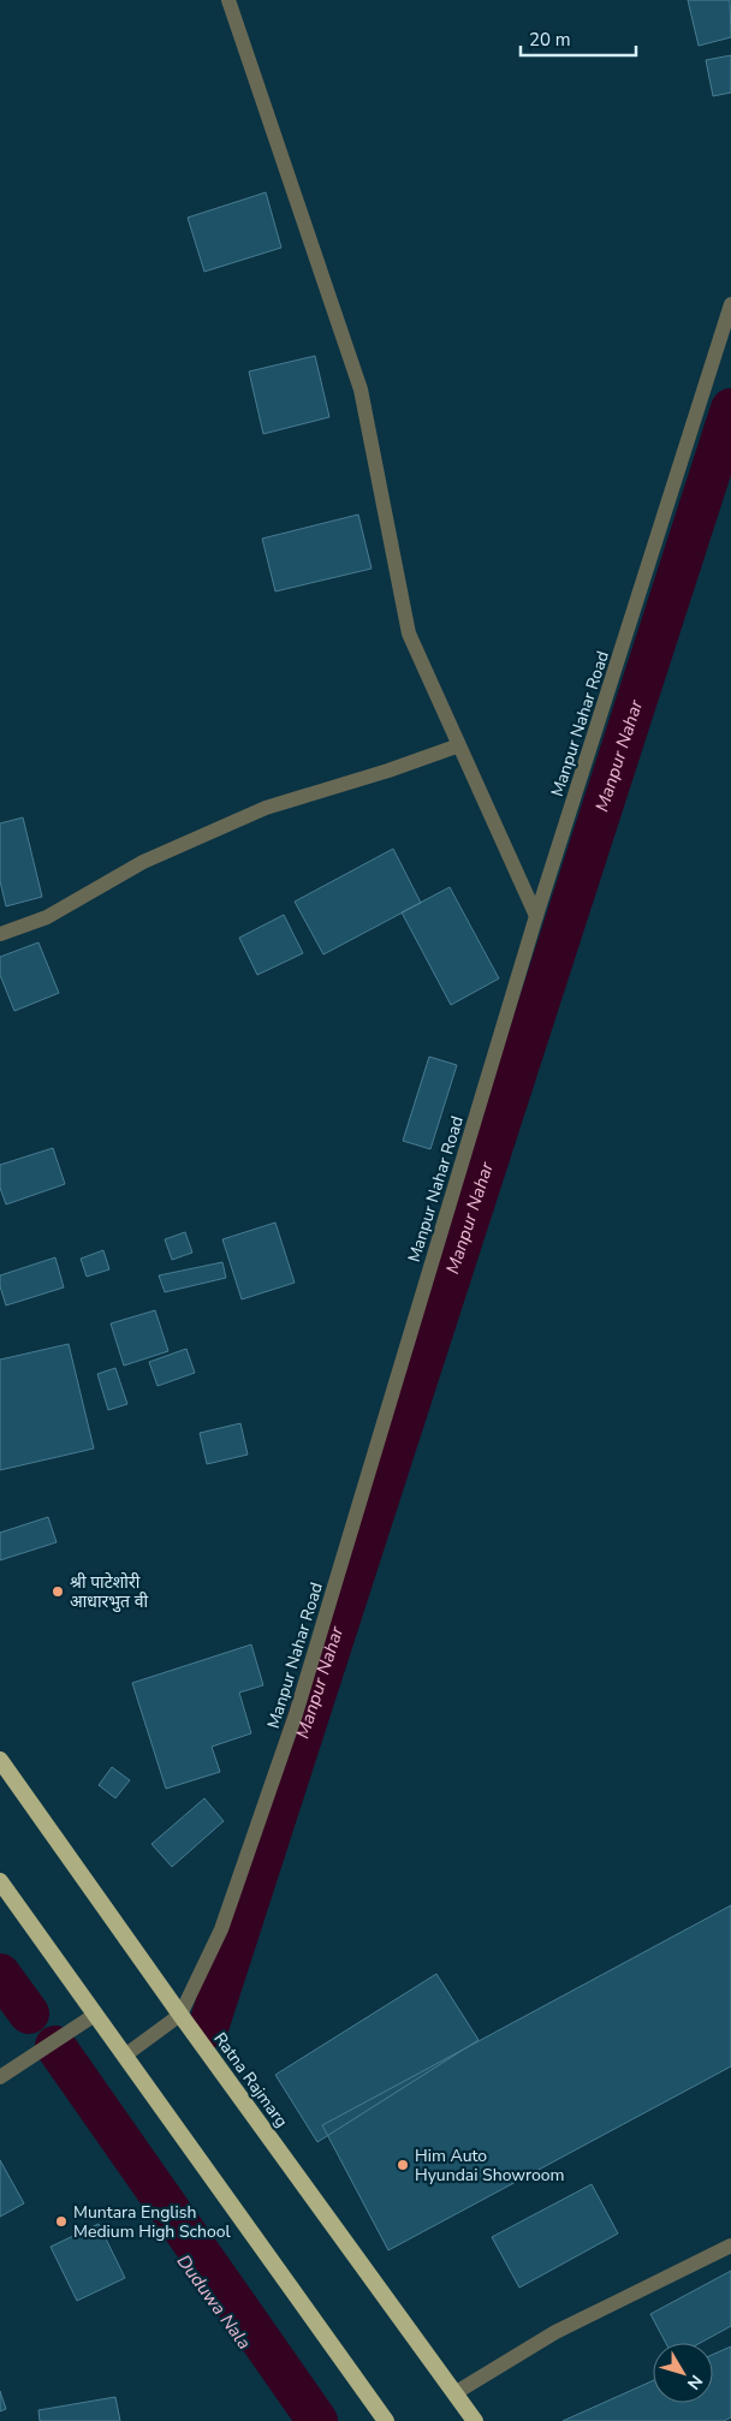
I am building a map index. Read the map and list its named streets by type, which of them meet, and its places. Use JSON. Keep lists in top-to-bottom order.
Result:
{
  "streets": {
    "highway": ["Ratna Rajmarg"],
    "street": ["Manpur Nahar Road"]
  },
  "crossings": [
    ["Manpur Nahar Road", "Ratna Rajmarg"]
  ],
  "water": ["Manpur Nahar", "Duduwa Nala"],
  "places": ["श्री पाटेशोरी आधारभुत वी", "Him Auto Hyundai Showroom", "Muntara English Medium High School"],
  "scale_bar": "20 m",
  "north": "bottom right"
}
